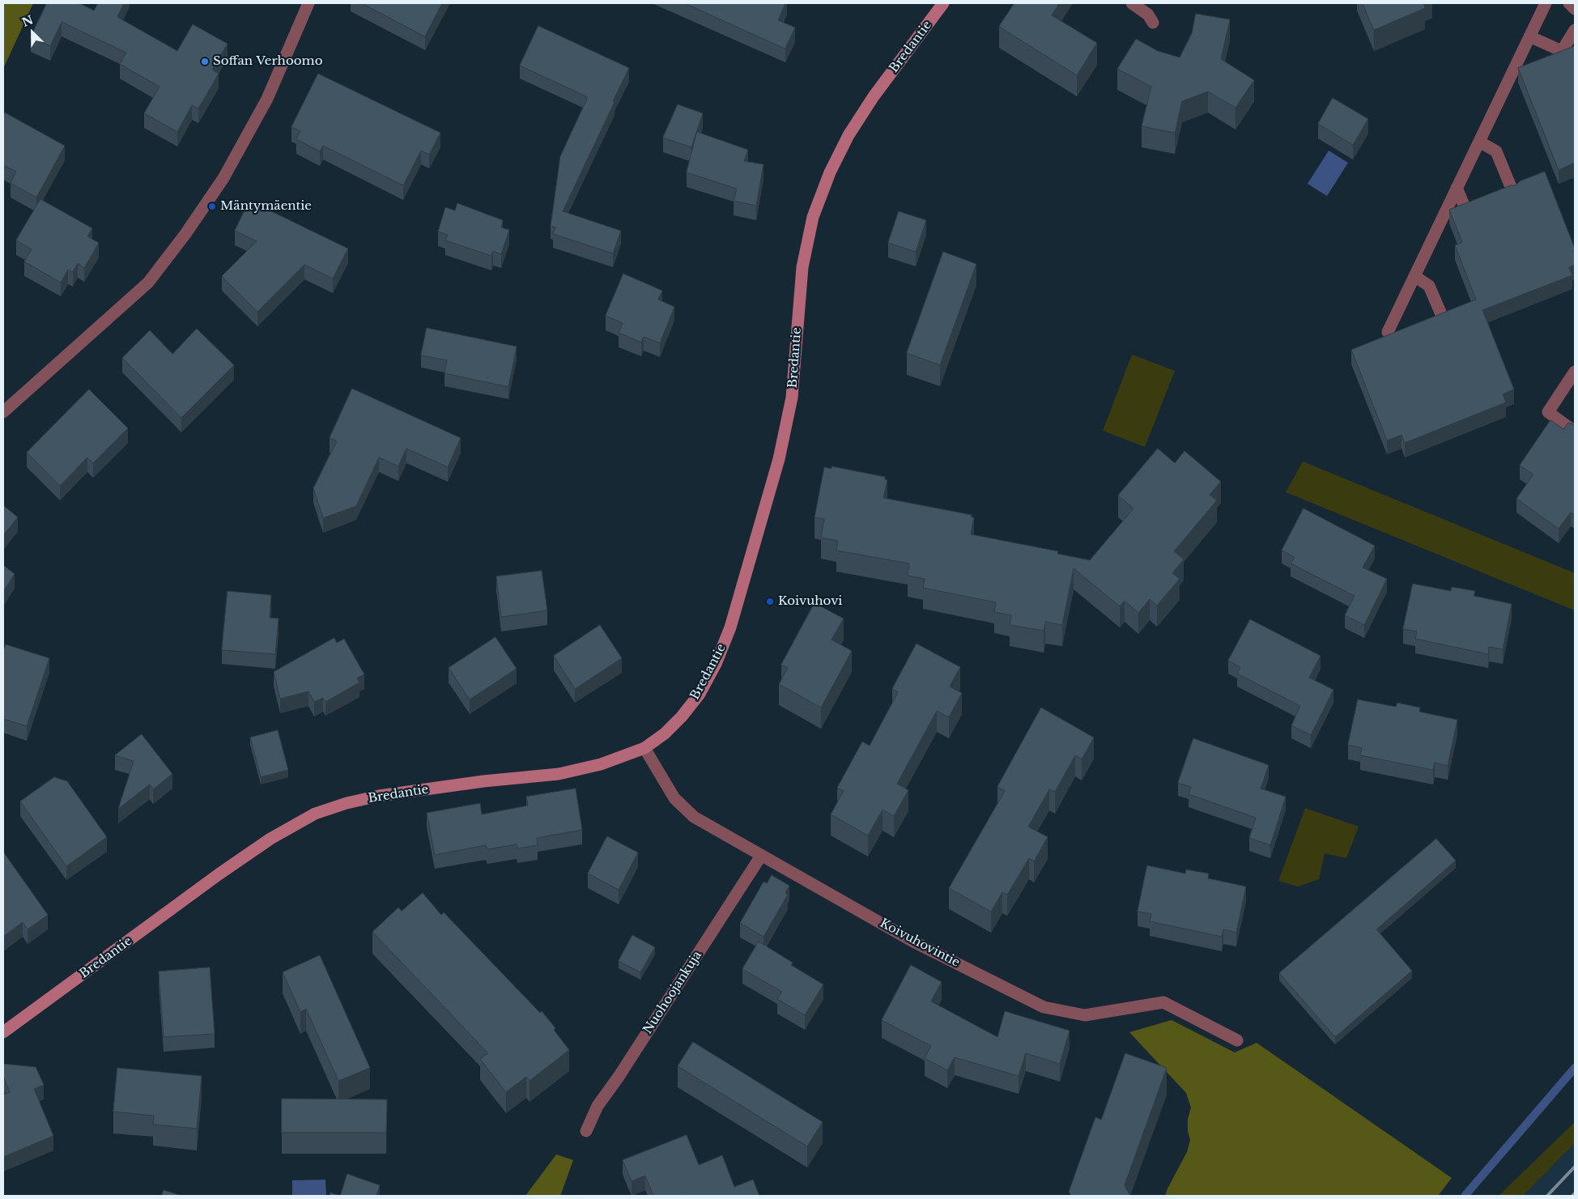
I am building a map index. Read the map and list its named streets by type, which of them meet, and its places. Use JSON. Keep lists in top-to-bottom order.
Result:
{
  "streets": {
    "street": ["Bredantie", "Koivuhovintie", "Nuohoojankuja"]
  },
  "crossings": [
    ["Bredantie", "Koivuhovintie"],
    ["Koivuhovintie", "Nuohoojankuja"]
  ],
  "places": ["Soffan Verhoomo", "Mäntymäentie", "Koivuhovi"],
  "north": "top left"
}
